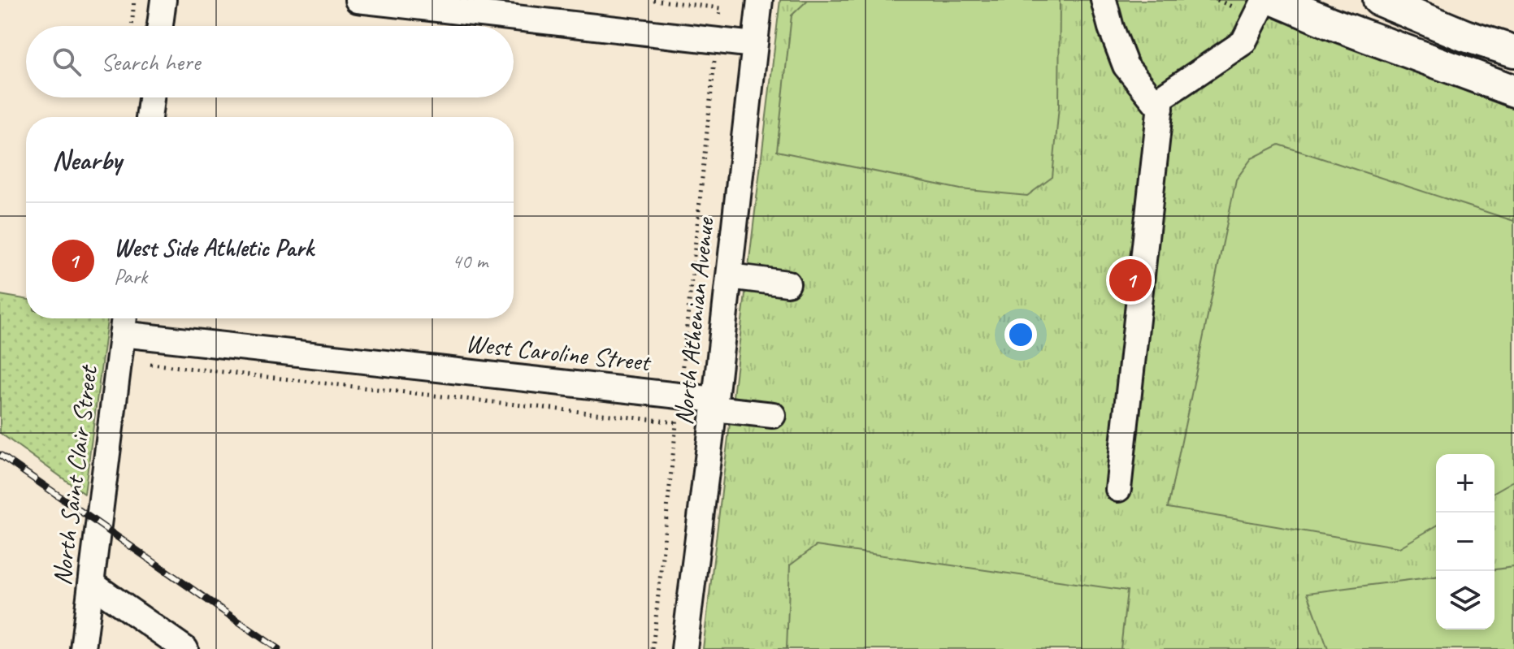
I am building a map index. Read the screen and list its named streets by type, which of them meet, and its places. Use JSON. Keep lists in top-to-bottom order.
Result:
{
  "streets": {
    "street": ["North Athenian Avenue", "West Caroline Street", "North Saint Clair Street"]
  },
  "crossings": [
    ["North Athenian Avenue", "West Caroline Street"],
    ["West Caroline Street", "North Saint Clair Street"]
  ],
  "page": {
    "search": "Search here",
    "heading": "Nearby",
    "list": [
      {
        "mark": "1",
        "name": "West Side Athletic Park",
        "note": "Park",
        "value": "40 m"
      }
    ],
    "pins": "1",
    "map_buttons": ["+", "−"]
  }
}
